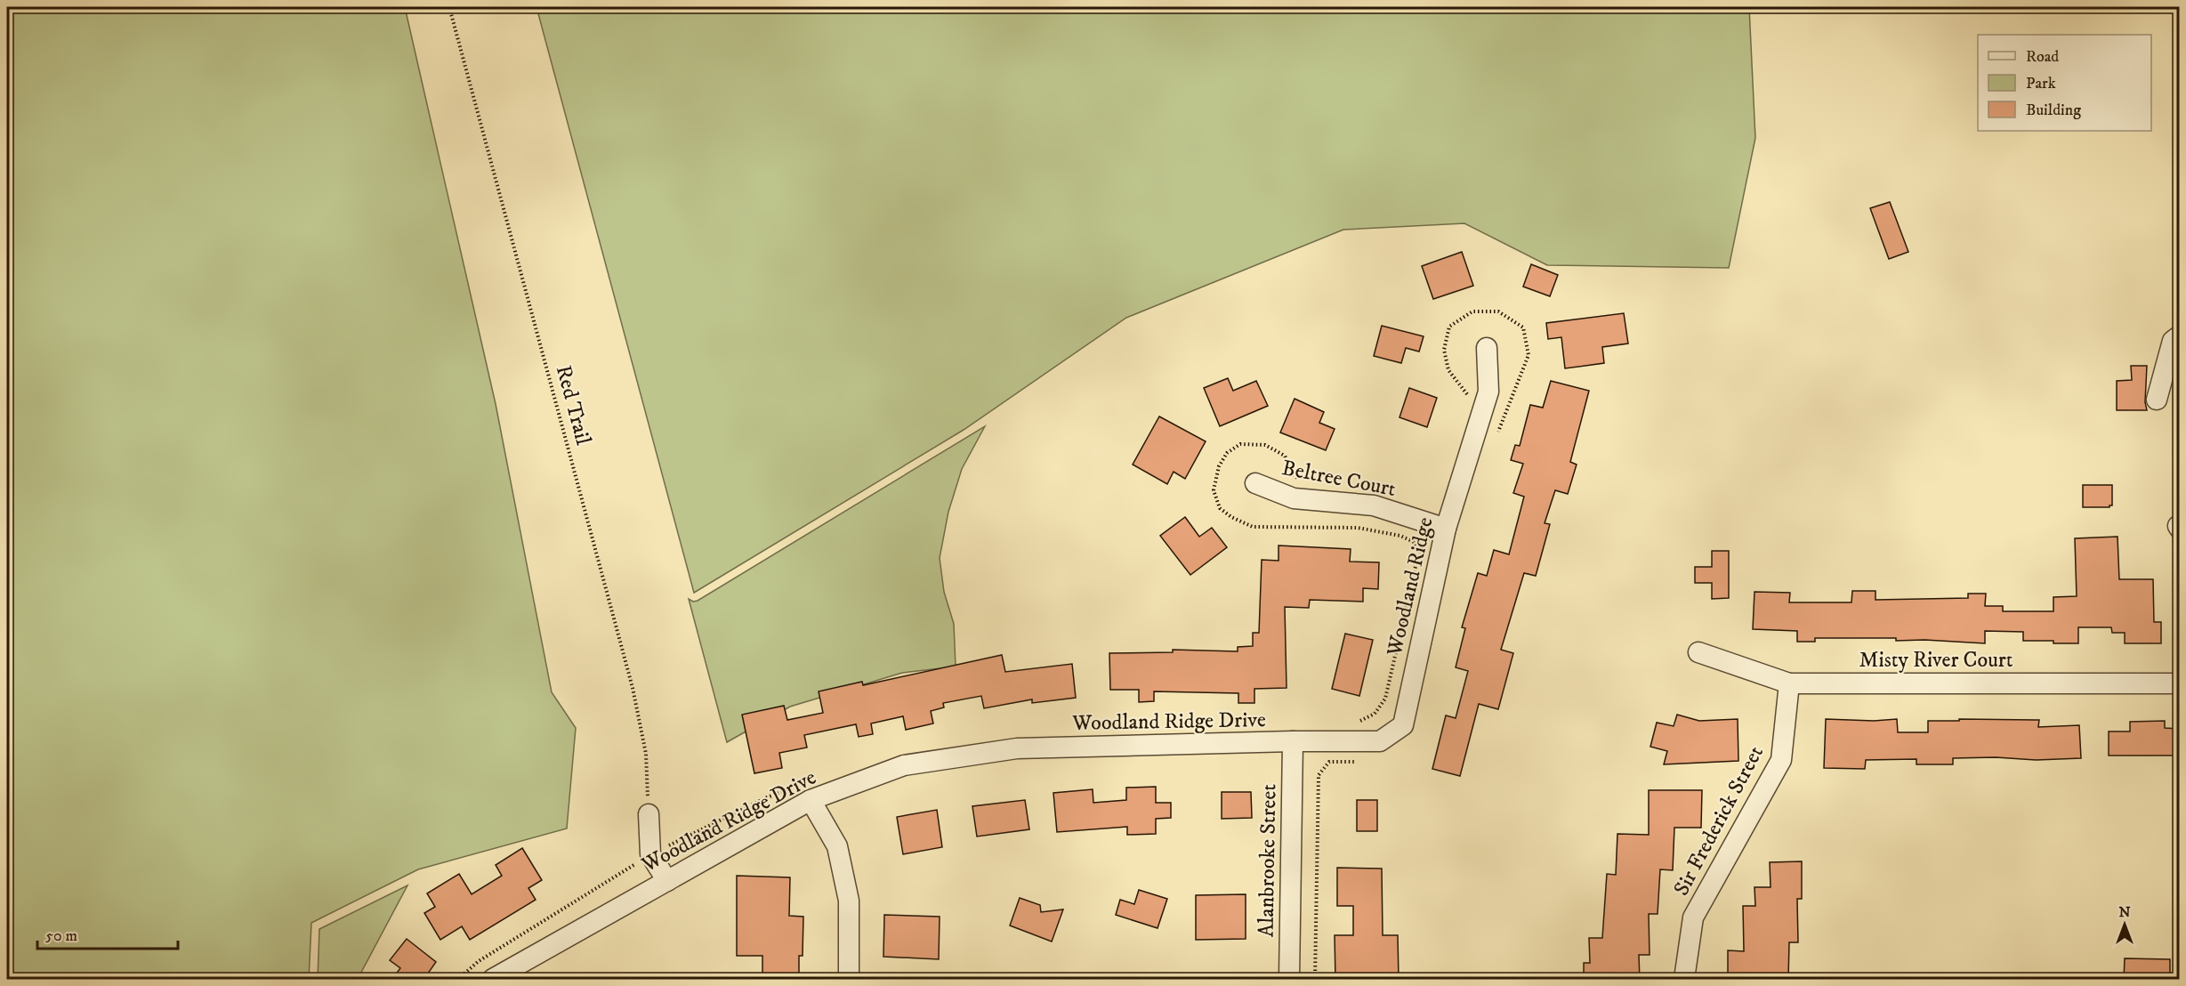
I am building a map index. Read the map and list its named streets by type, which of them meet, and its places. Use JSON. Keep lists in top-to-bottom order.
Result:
{
  "streets": {
    "street": [
      "Beltree Court",
      "Woodland Ridge",
      "Misty River Court",
      "Woodland Ridge Drive",
      "Sir Frederick Street",
      "Alanbrooke Street"
    ],
    "path": ["Red Trail"]
  },
  "crossings": [
    ["Beltree Court", "Woodland Ridge"],
    ["Woodland Ridge", "Woodland Ridge Drive"],
    ["Woodland Ridge", "Alanbrooke Street"],
    ["Misty River Court", "Sir Frederick Street"],
    ["Woodland Ridge Drive", "Alanbrooke Street"]
  ],
  "legend": ["Road", "Park", "Building"],
  "scale_bar": "50 m",
  "north": "top"
}
